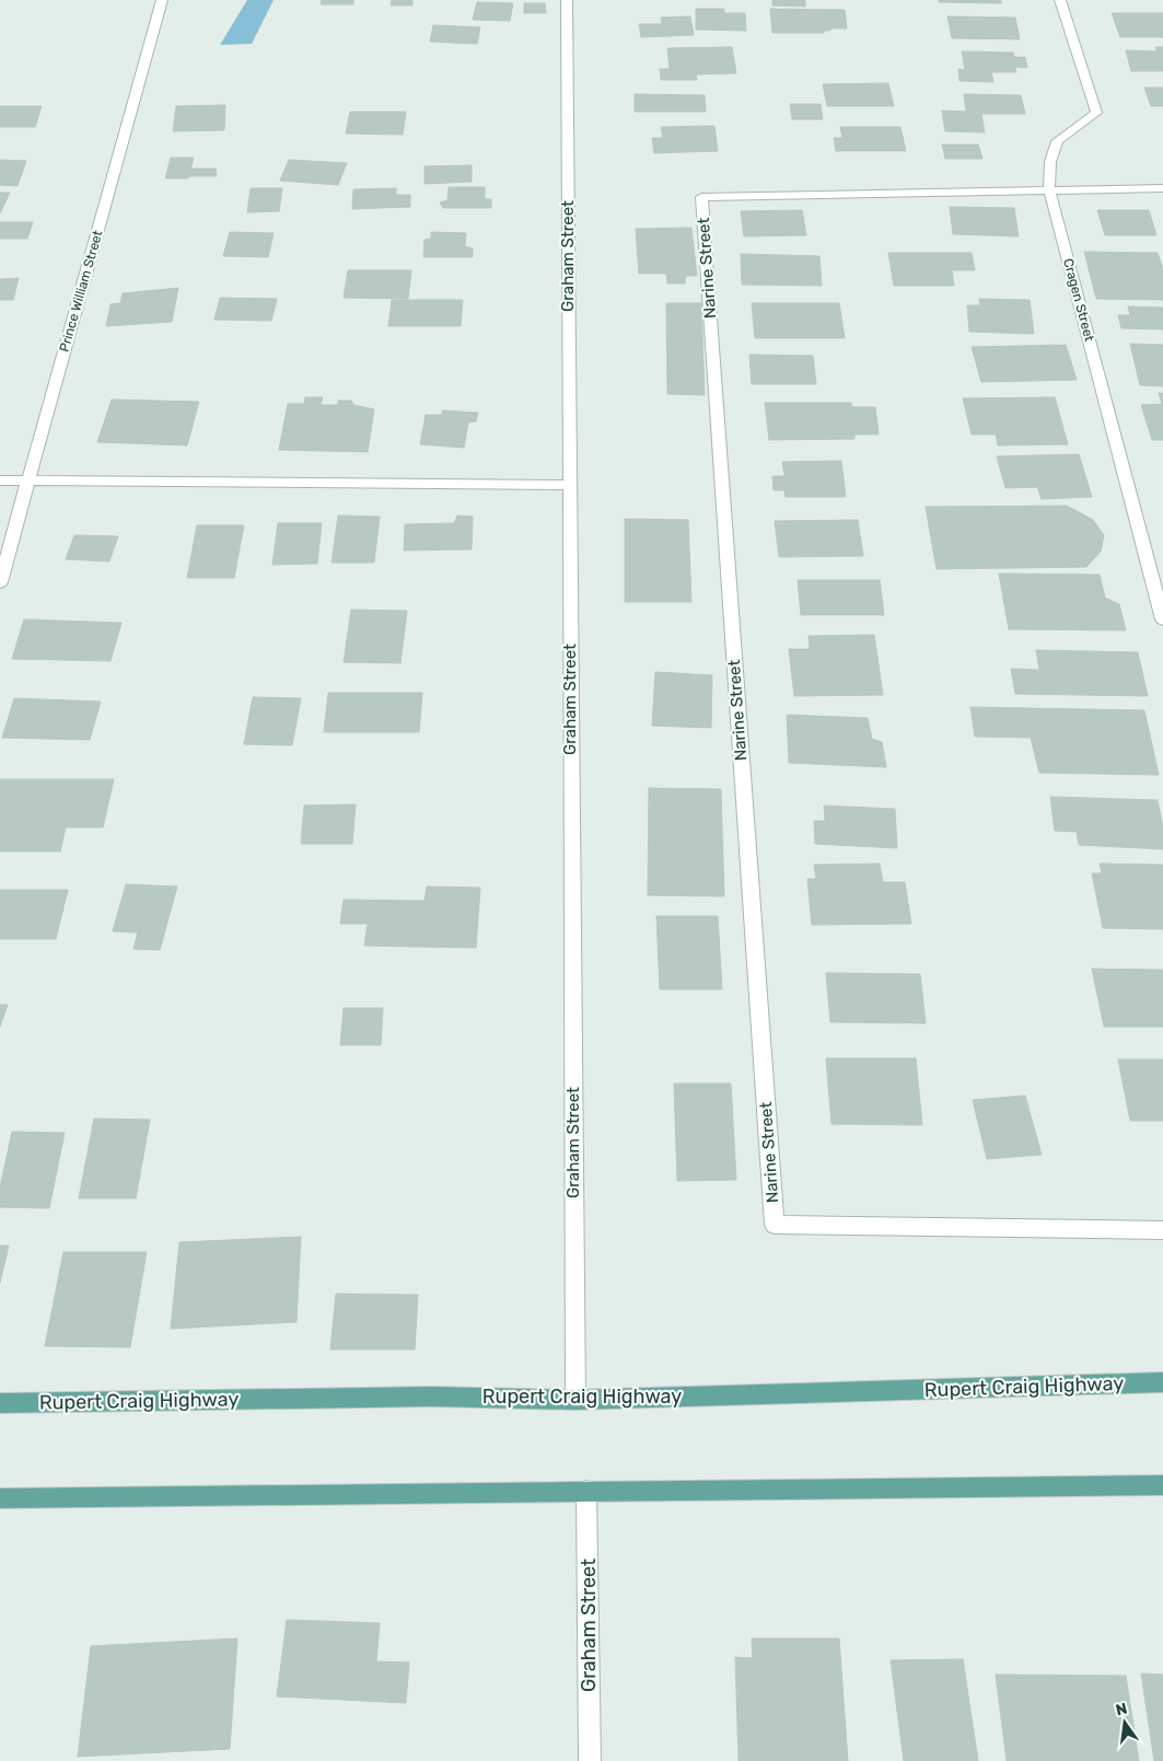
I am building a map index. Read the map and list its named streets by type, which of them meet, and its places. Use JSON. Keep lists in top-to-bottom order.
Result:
{
  "streets": {
    "main road": ["Rupert Craig Highway"],
    "street": [
      "Graham Street",
      "Narine Street",
      "Prince William Street",
      "Cragen Street"
    ]
  },
  "crossings": [
    ["Graham Street", "Rupert Craig Highway"],
    ["Narine Street", "Cragen Street"]
  ],
  "north": "top"
}
